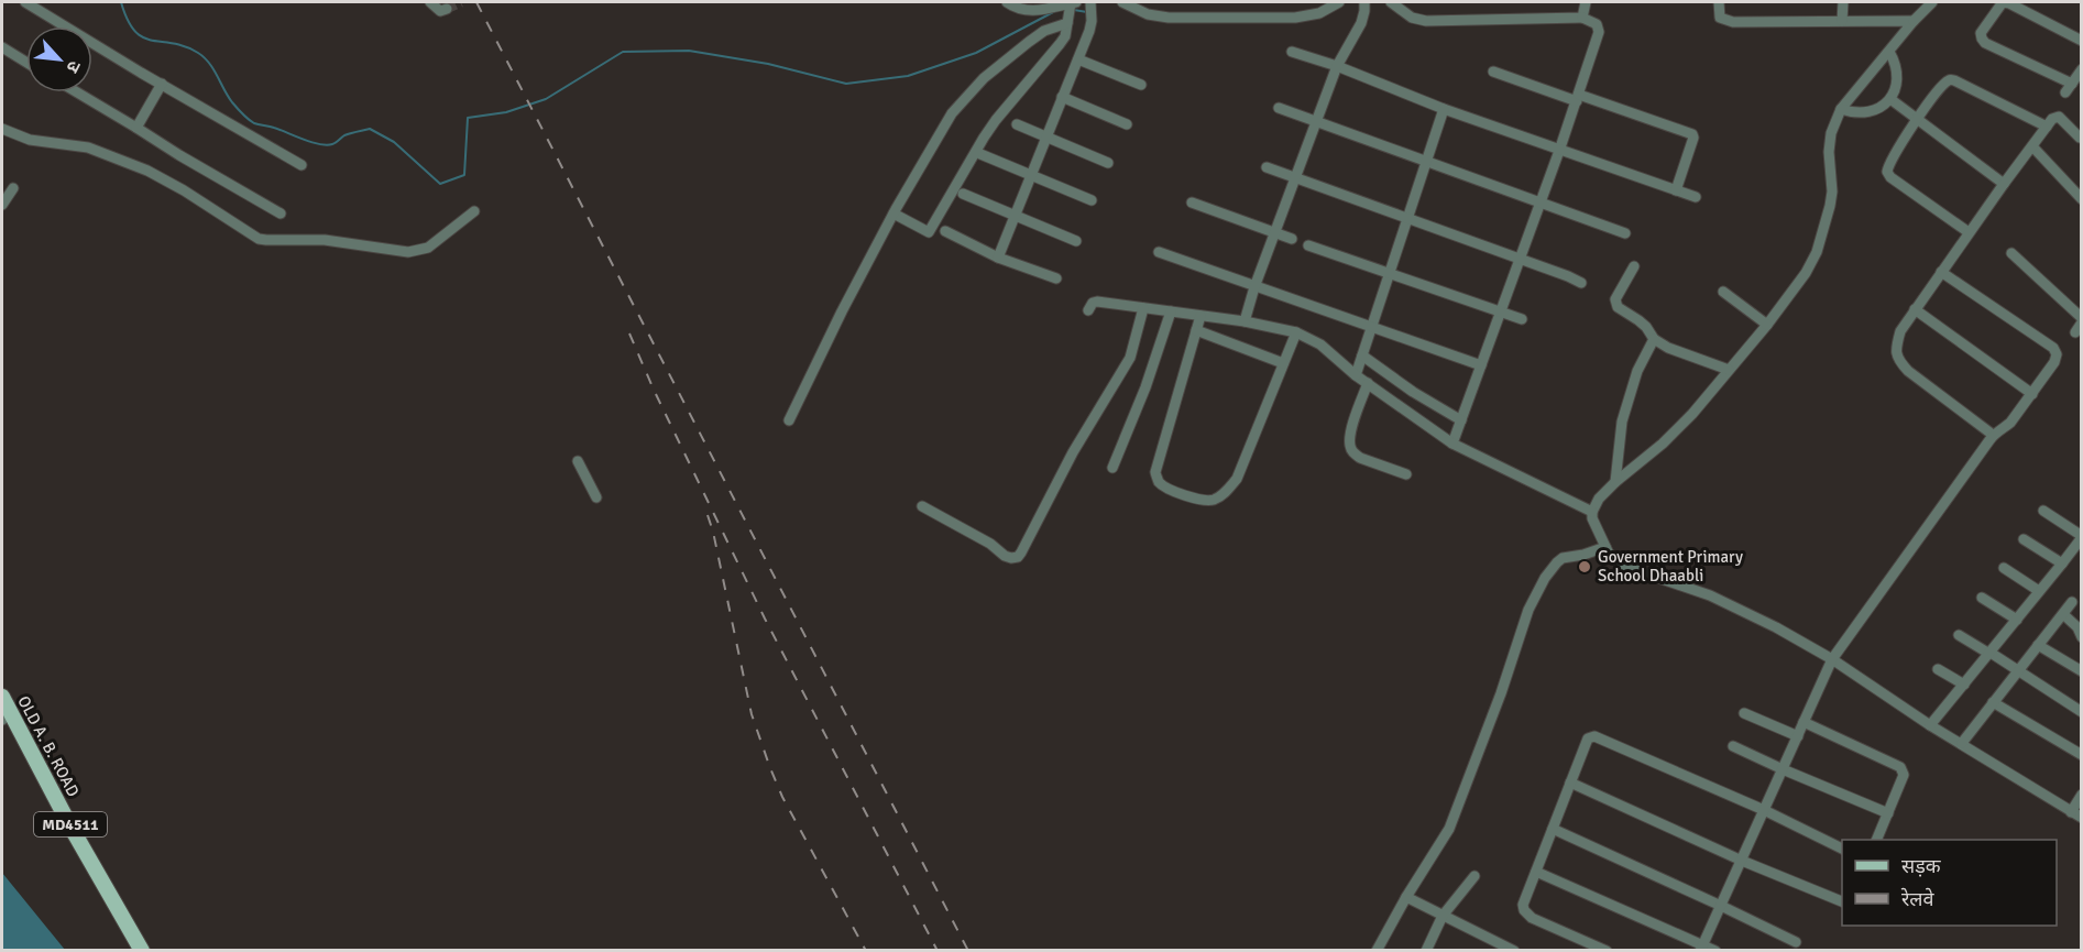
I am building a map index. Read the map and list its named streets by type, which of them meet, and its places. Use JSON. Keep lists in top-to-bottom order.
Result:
{
  "streets": {
    "main road": ["OLD A. B. ROAD", "MD4511"]
  },
  "places": ["Government Primary School Dhaabli"],
  "legend": ["सड़क", "रेलवे"],
  "north": "bottom right"
}
